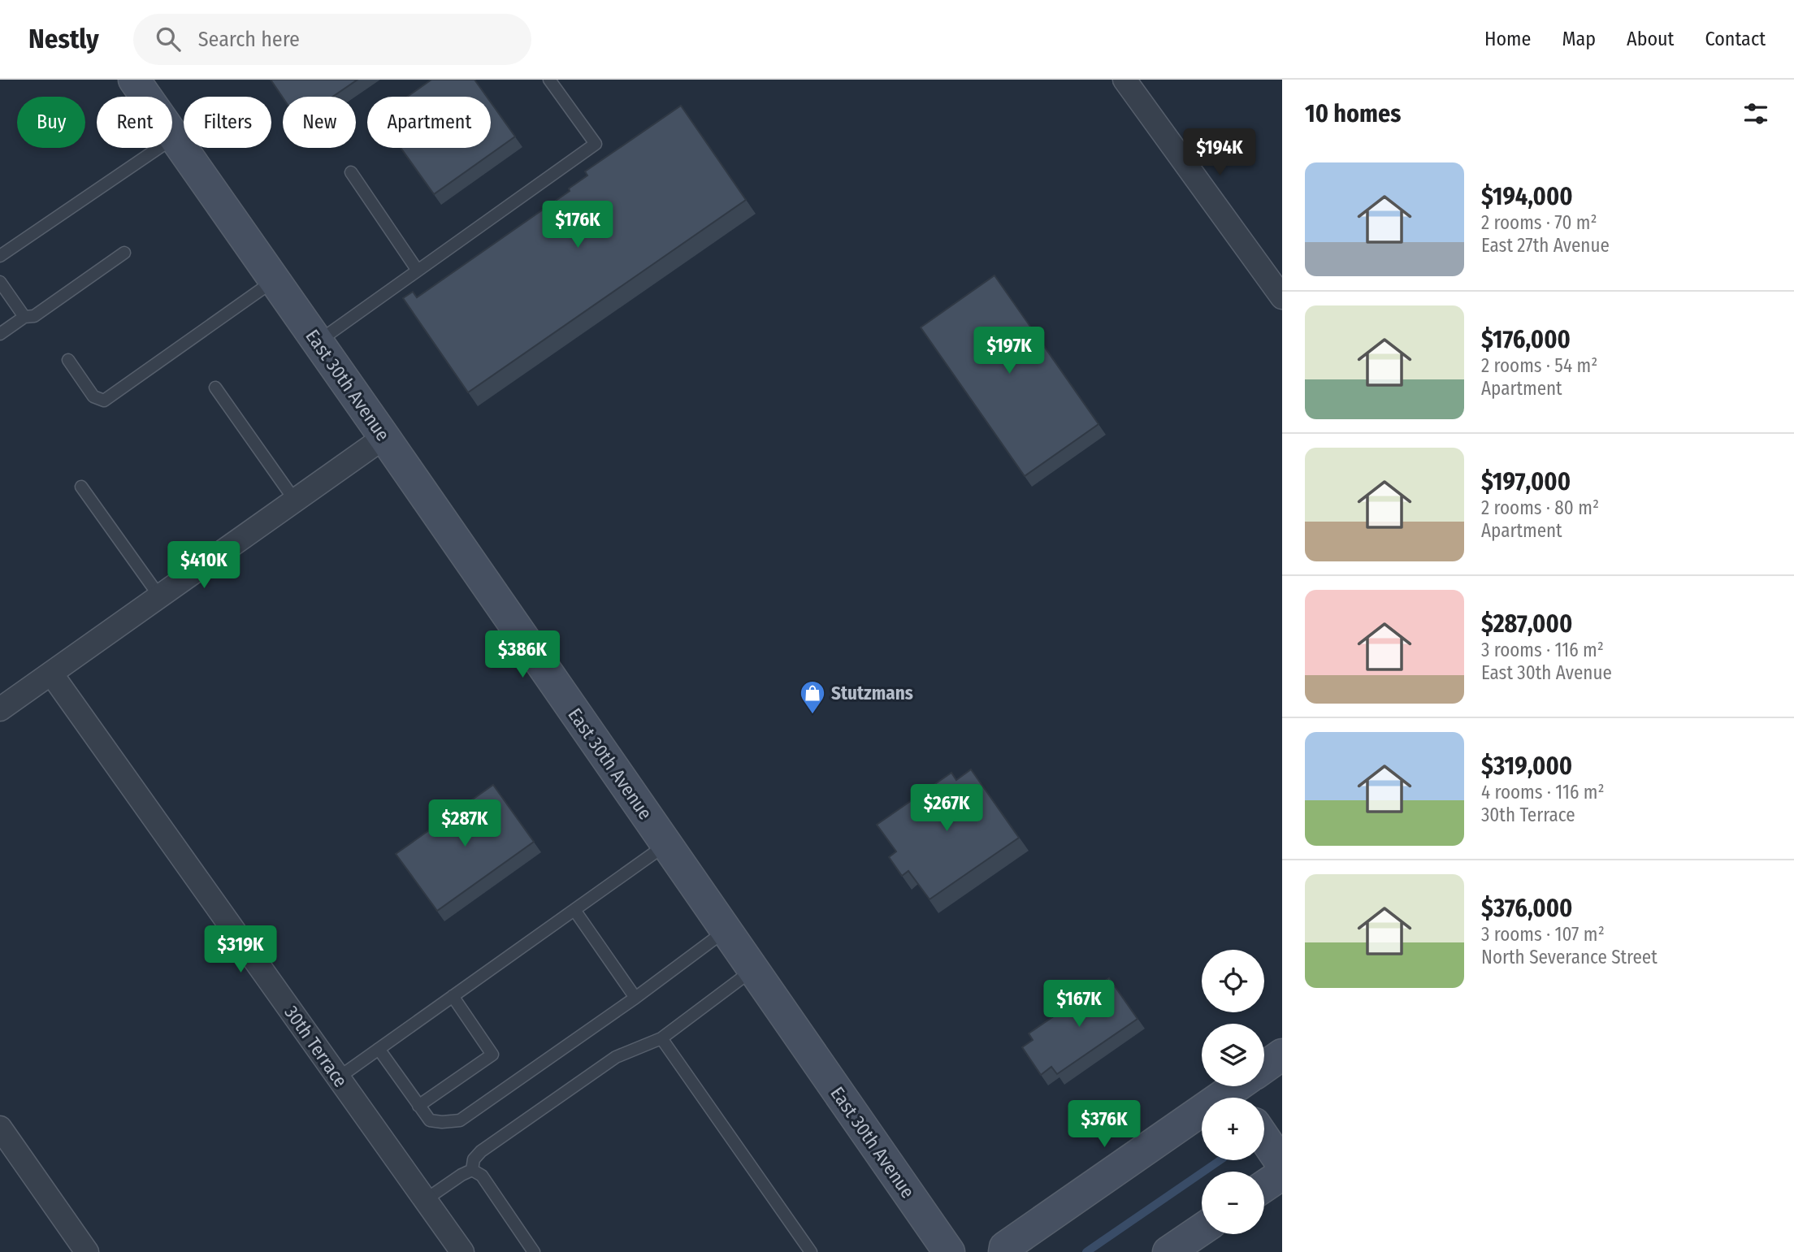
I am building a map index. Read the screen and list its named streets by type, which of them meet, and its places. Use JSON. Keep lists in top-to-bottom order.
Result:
{
  "streets": {
    "main road": ["East 30th Avenue"],
    "street": ["30th Terrace"]
  },
  "places": {
    "shop": ["Stutzmans"]
  },
  "page": {
    "header": "Nestly",
    "search": "Search here",
    "nav": [
      "Home",
      "Map",
      "About",
      "Contact"
    ],
    "heading": "10 homes",
    "chip": [
      "Buy",
      "Rent",
      "Filters",
      "New",
      "Apartment"
    ],
    "price": [
      "$194K",
      "$176K",
      "$197K",
      "$410K",
      "$386K",
      "$267K",
      "$287K",
      "$319K",
      "$167K",
      "$376K"
    ],
    "list": [
      {
        "name": "$194,000",
        "note": "2 rooms · 70 m² · East 27th Avenue"
      },
      {
        "name": "$176,000",
        "note": "2 rooms · 54 m² · Apartment"
      },
      {
        "name": "$197,000",
        "note": "2 rooms · 80 m² · Apartment"
      },
      {
        "name": "$287,000",
        "note": "3 rooms · 116 m² · East 30th Avenue"
      },
      {
        "name": "$319,000",
        "note": "4 rooms · 116 m² · 30th Terrace"
      },
      {
        "name": "$376,000",
        "note": "3 rooms · 107 m² · North Severance Street"
      }
    ],
    "map_buttons": ["+", "−"]
  }
}
